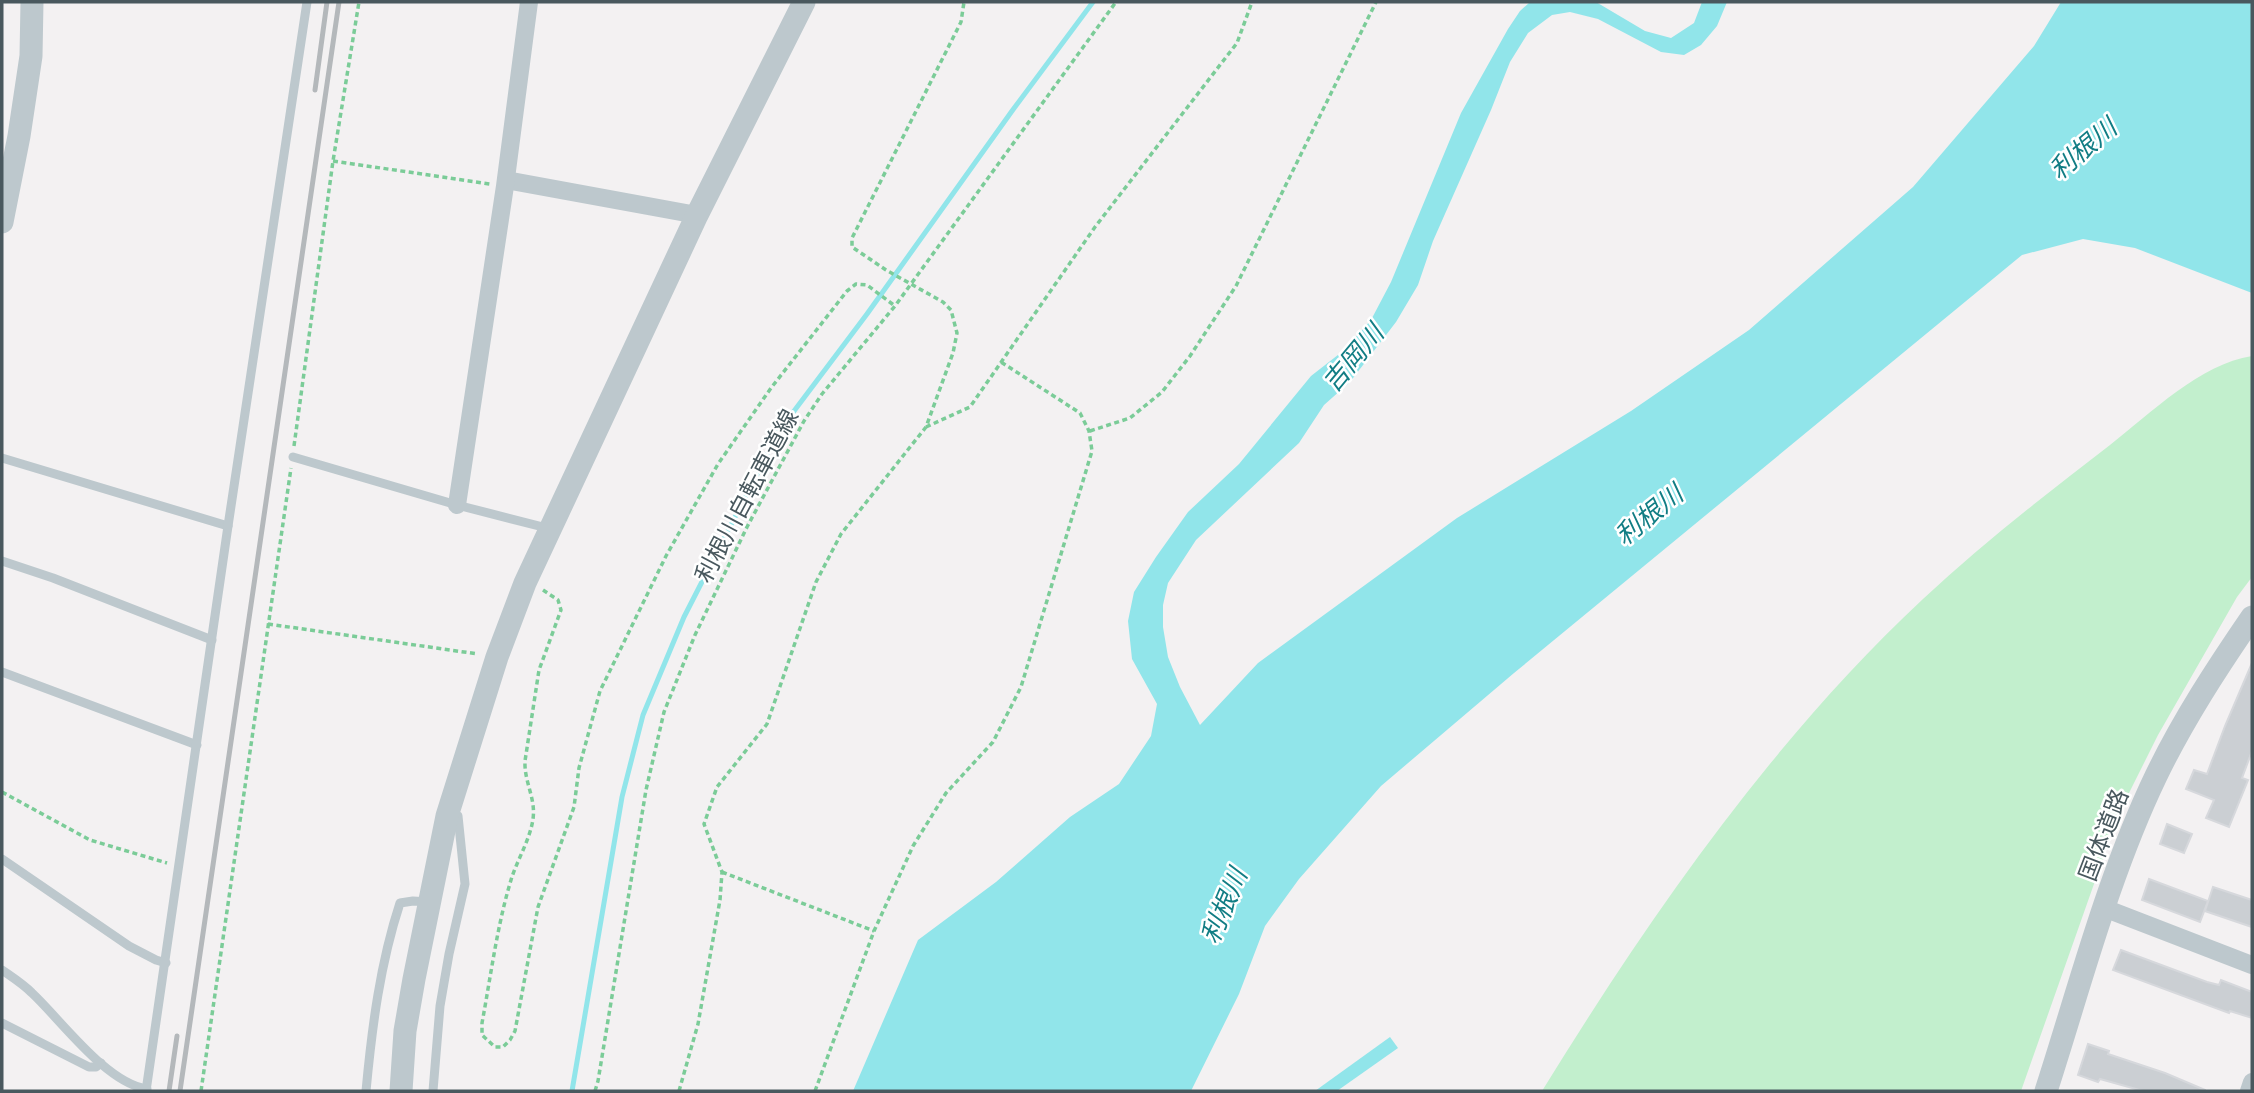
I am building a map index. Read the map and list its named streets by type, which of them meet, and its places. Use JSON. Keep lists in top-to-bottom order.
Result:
{
  "streets": {
    "street": ["国体道路"],
    "path": ["利根川自転車道線"]
  },
  "water": ["利根川", "吉岡川"]
}
